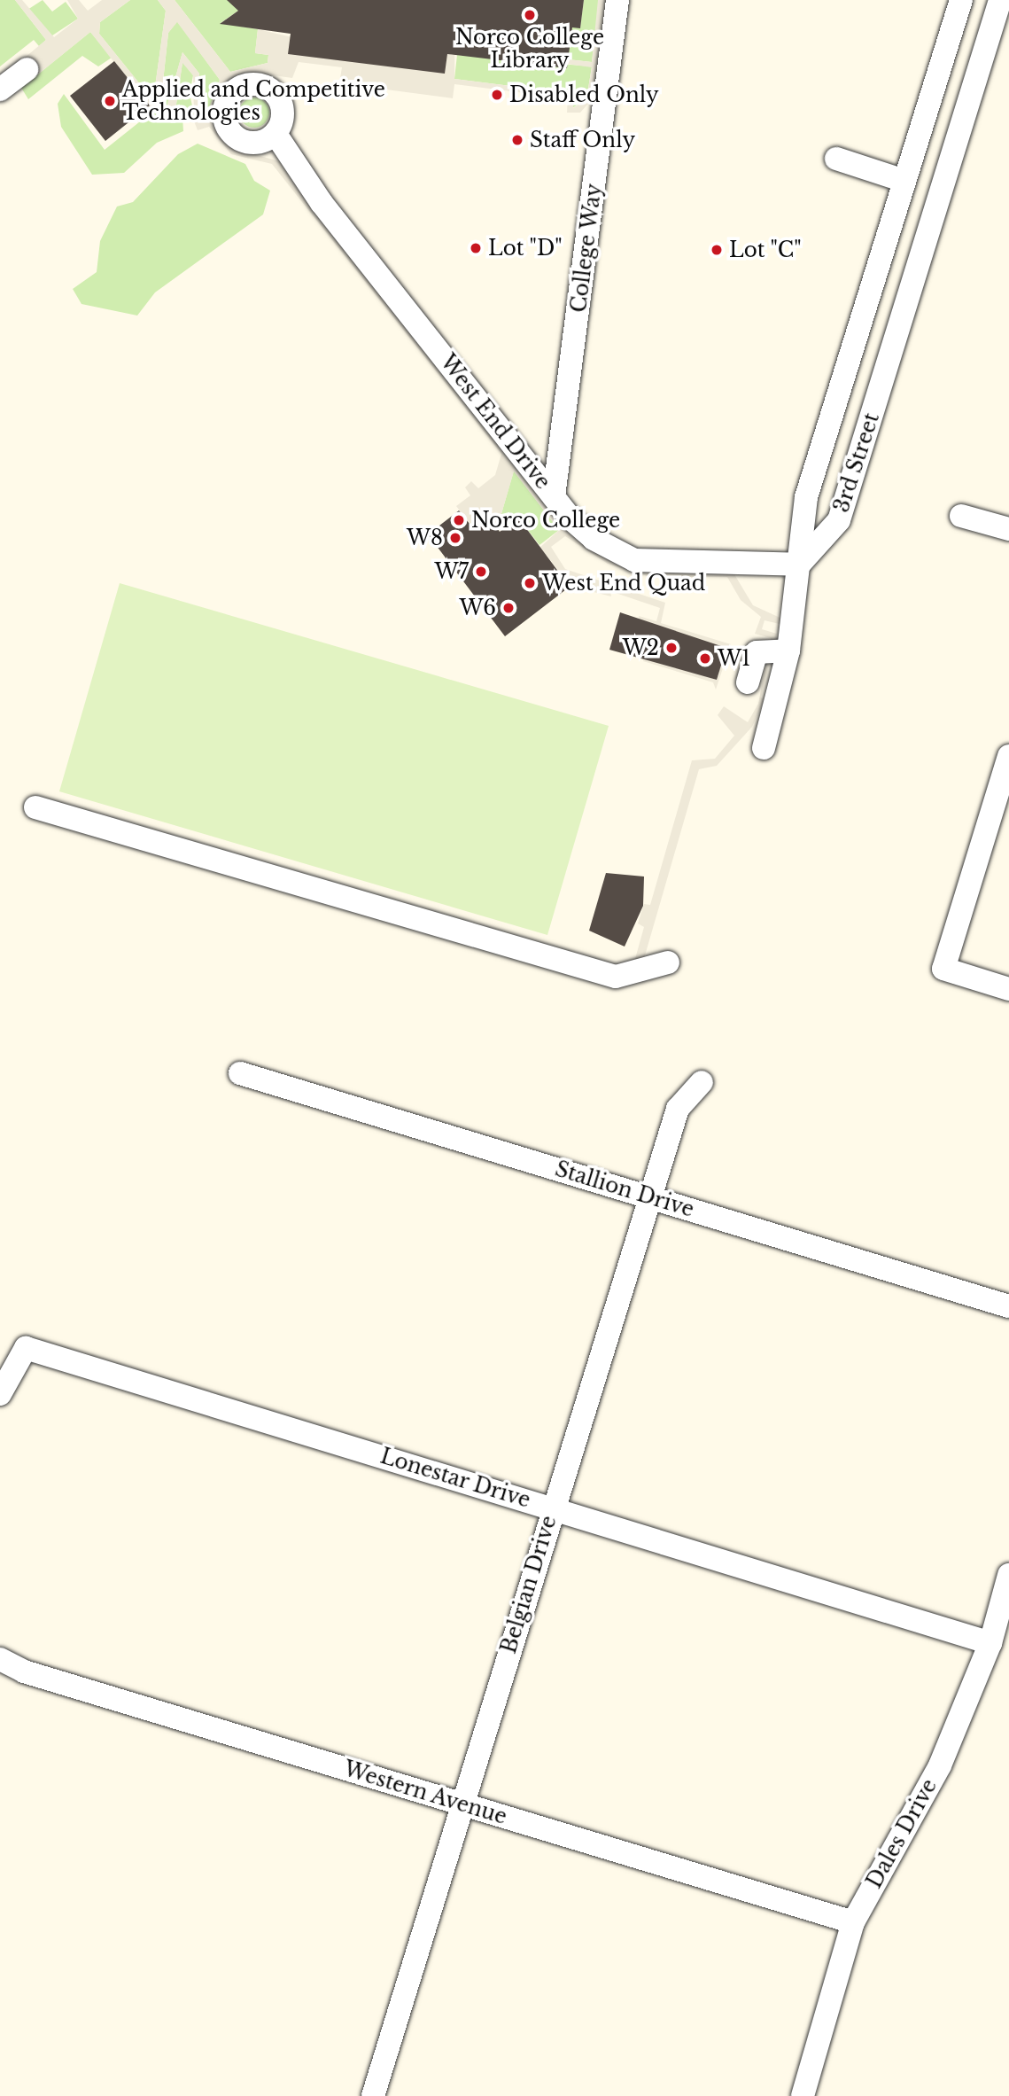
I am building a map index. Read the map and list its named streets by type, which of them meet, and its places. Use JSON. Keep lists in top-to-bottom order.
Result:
{
  "streets": {
    "street": [
      "College Way",
      "West End Drive",
      "3rd Street",
      "Stallion Drive",
      "Lonestar Drive",
      "Belgian Drive",
      "Western Avenue",
      "Dales Drive"
    ]
  },
  "crossings": [
    ["College Way", "West End Drive"],
    ["West End Drive", "3rd Street"],
    ["Stallion Drive", "Belgian Drive"],
    ["Lonestar Drive", "Belgian Drive"],
    ["Lonestar Drive", "Dales Drive"],
    ["Belgian Drive", "Western Avenue"],
    ["Western Avenue", "Dales Drive"]
  ],
  "places": [
    "Norco College Library",
    "Disabled Only",
    "Applied and Competitive Technologies",
    "Staff Only",
    "Lot \"D\"",
    "Lot \"C\"",
    "Norco College",
    "W8",
    "W7",
    "West End Quad",
    "W6",
    "W2",
    "W1"
  ]
}
